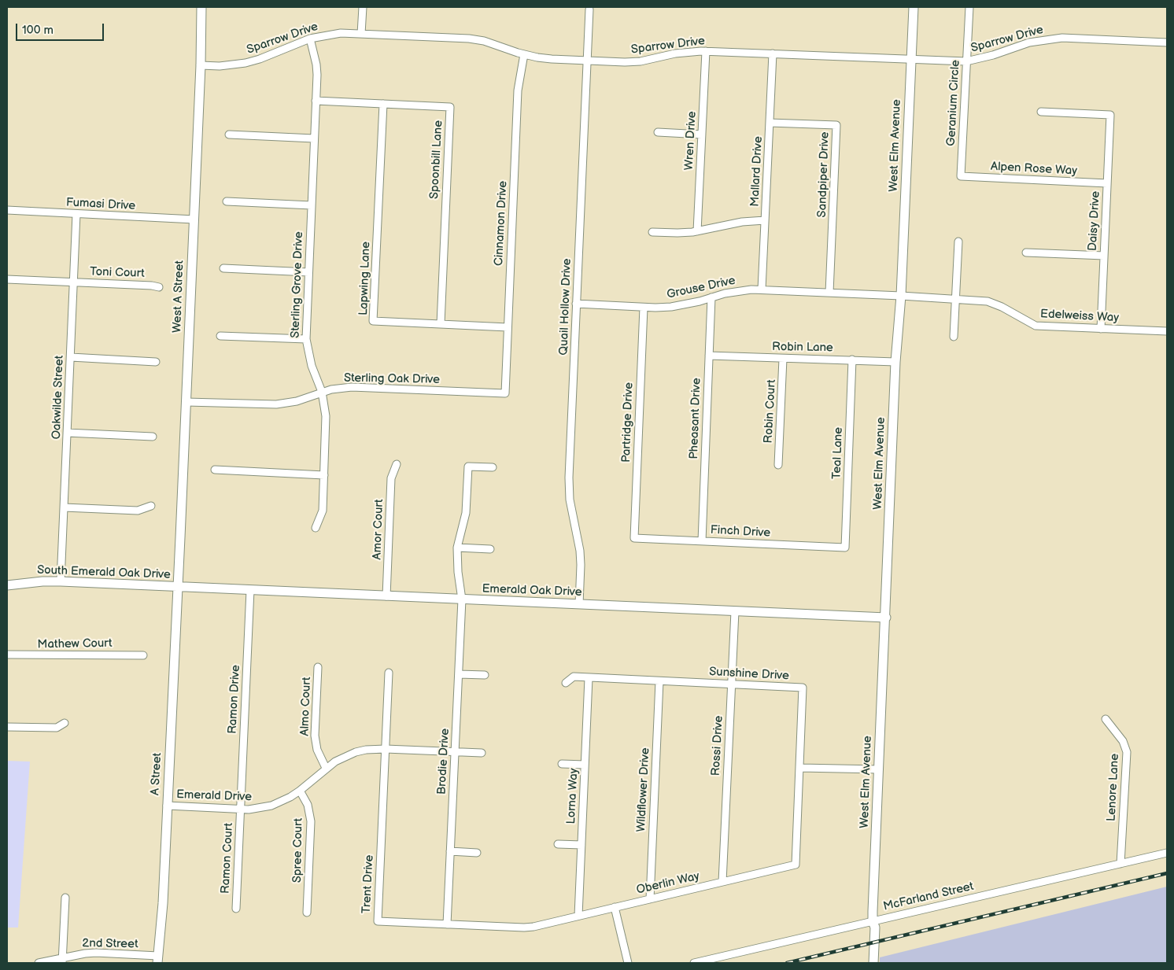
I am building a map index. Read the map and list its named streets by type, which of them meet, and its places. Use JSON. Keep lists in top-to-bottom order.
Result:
{
  "streets": {
    "street": [
      "Sparrow Drive",
      "Geranium Circle",
      "Wren Drive",
      "West Elm Avenue",
      "Spoonbill Lane",
      "Alpen Rose Way",
      "Mallard Drive",
      "Sandpiper Drive",
      "Fumasi Drive",
      "Daisy Drive",
      "Cinnamon Drive",
      "Toni Court",
      "Lapwing Lane",
      "Sterling Grove Drive",
      "Grouse Drive",
      "West A Street",
      "Quail Hollow Drive",
      "Edelweiss Way",
      "Robin Lane",
      "Sterling Oak Drive",
      "Oakwilde Street",
      "Robin Court",
      "Pheasant Drive",
      "Partridge Drive",
      "Teal Lane",
      "Amor Court",
      "Finch Drive",
      "South Emerald Oak Drive",
      "Emerald Oak Drive",
      "Mathew Court",
      "Sunshine Drive",
      "Ramon Drive",
      "Almo Court",
      "Rossi Drive",
      "Brodie Drive",
      "A Street",
      "Lenore Lane",
      "Wildflower Drive",
      "Emerald Drive",
      "Lorna Way",
      "Spree Court",
      "Ramon Court",
      "Oberlin Way",
      "Trent Drive",
      "McFarland Street",
      "2nd Street"
    ]
  },
  "crossings": [
    ["Sparrow Drive", "Geranium Circle"],
    ["Sparrow Drive", "Wren Drive"],
    ["Sparrow Drive", "West Elm Avenue"],
    ["Sparrow Drive", "Mallard Drive"],
    ["Sparrow Drive", "Cinnamon Drive"],
    ["Sparrow Drive", "Sterling Grove Drive"],
    ["Sparrow Drive", "West A Street"],
    ["Sparrow Drive", "Quail Hollow Drive"],
    ["Geranium Circle", "Alpen Rose Way"],
    ["West Elm Avenue", "Grouse Drive"],
    ["West Elm Avenue", "Edelweiss Way"],
    ["West Elm Avenue", "Robin Lane"],
    ["West Elm Avenue", "Emerald Oak Drive"],
    ["West Elm Avenue", "McFarland Street"],
    ["Spoonbill Lane", "Lapwing Lane"],
    ["Spoonbill Lane", "Sterling Grove Drive"],
    ["Alpen Rose Way", "Daisy Drive"],
    ["Mallard Drive", "Sandpiper Drive"],
    ["Mallard Drive", "Grouse Drive"],
    ["Sandpiper Drive", "Grouse Drive"],
    ["Fumasi Drive", "West A Street"],
    ["Fumasi Drive", "Oakwilde Street"],
    ["Daisy Drive", "Edelweiss Way"],
    ["Cinnamon Drive", "Lapwing Lane"],
    ["Cinnamon Drive", "Sterling Oak Drive"],
    ["Toni Court", "Oakwilde Street"],
    ["Sterling Grove Drive", "Sterling Oak Drive"],
    ["Grouse Drive", "Quail Hollow Drive"],
    ["Grouse Drive", "Edelweiss Way"],
    ["Grouse Drive", "Pheasant Drive"],
    ["Grouse Drive", "Partridge Drive"],
    ["West A Street", "Sterling Oak Drive"],
    ["West A Street", "South Emerald Oak Drive"],
    ["West A Street", "Emerald Oak Drive"],
    ["West A Street", "A Street"],
    ["Quail Hollow Drive", "Emerald Oak Drive"],
    ["Robin Lane", "Robin Court"],
    ["Robin Lane", "Pheasant Drive"],
    ["Robin Lane", "Teal Lane"],
    ["Oakwilde Street", "South Emerald Oak Drive"],
    ["Pheasant Drive", "Finch Drive"],
    ["Partridge Drive", "Finch Drive"],
    ["Teal Lane", "Finch Drive"],
    ["Amor Court", "Emerald Oak Drive"],
    ["South Emerald Oak Drive", "Emerald Oak Drive"],
    ["South Emerald Oak Drive", "A Street"],
    ["Emerald Oak Drive", "Ramon Drive"],
    ["Emerald Oak Drive", "Rossi Drive"],
    ["Emerald Oak Drive", "Brodie Drive"],
    ["Emerald Oak Drive", "A Street"],
    ["Sunshine Drive", "Rossi Drive"],
    ["Sunshine Drive", "Wildflower Drive"],
    ["Sunshine Drive", "Lorna Way"],
    ["Sunshine Drive", "Oberlin Way"],
    ["Ramon Drive", "Emerald Drive"],
    ["Ramon Drive", "Ramon Court"],
    ["Almo Court", "Emerald Drive"],
    ["Rossi Drive", "Oberlin Way"],
    ["Brodie Drive", "Emerald Drive"],
    ["Brodie Drive", "Trent Drive"],
    ["A Street", "Emerald Drive"],
    ["A Street", "2nd Street"],
    ["Lenore Lane", "McFarland Street"],
    ["Wildflower Drive", "Oberlin Way"],
    ["Emerald Drive", "Spree Court"],
    ["Emerald Drive", "Ramon Court"],
    ["Emerald Drive", "Trent Drive"],
    ["Lorna Way", "Oberlin Way"],
    ["Oberlin Way", "Trent Drive"]
  ],
  "scale_bar": "100 m"
}
